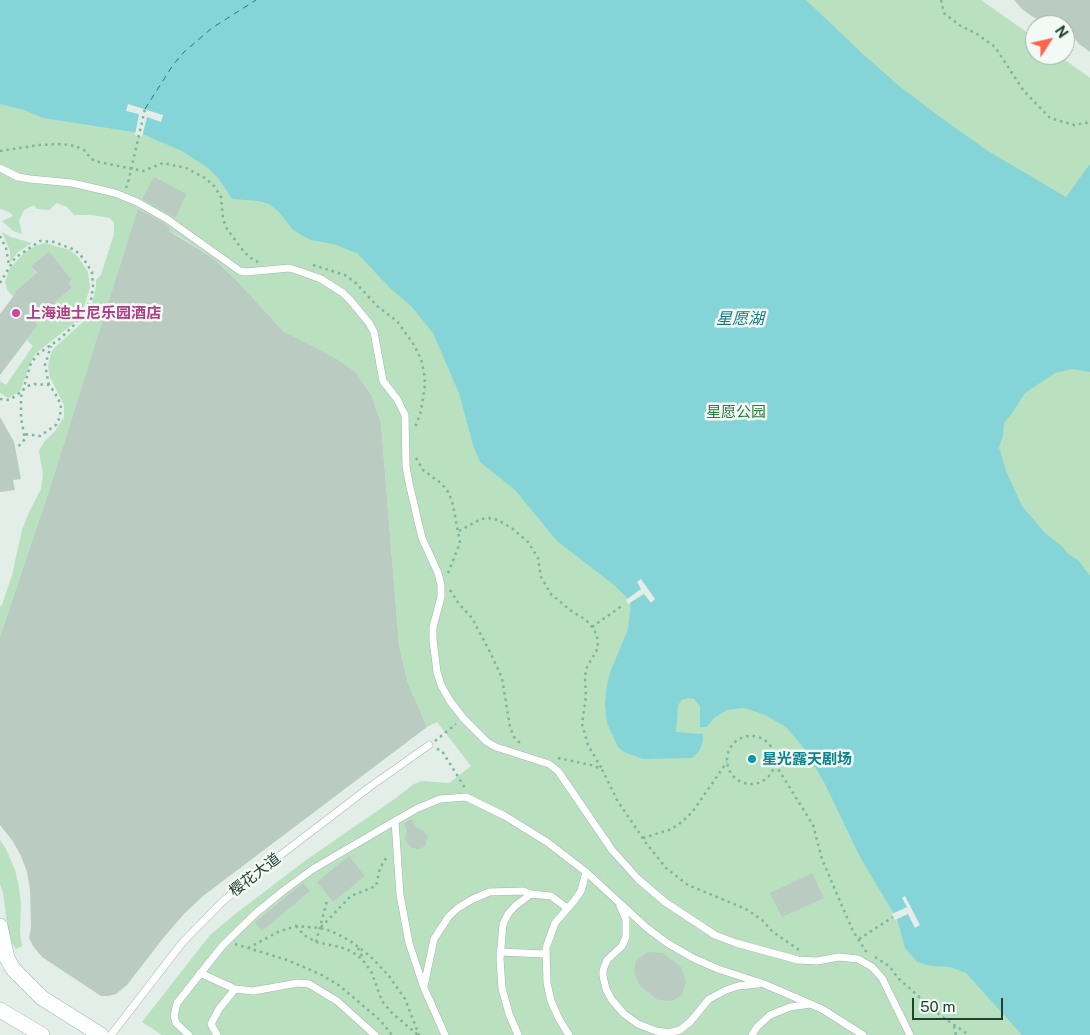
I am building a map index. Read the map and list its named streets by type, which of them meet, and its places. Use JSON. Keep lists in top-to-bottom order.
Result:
{
  "streets": {
    "lane": ["樱花大道"]
  },
  "water": ["星愿湖"],
  "parks": ["星愿公园"],
  "places": ["上海迪士尼乐园酒店", "星光露天剧场"],
  "scale_bar": "50 m",
  "north": "top right"
}
